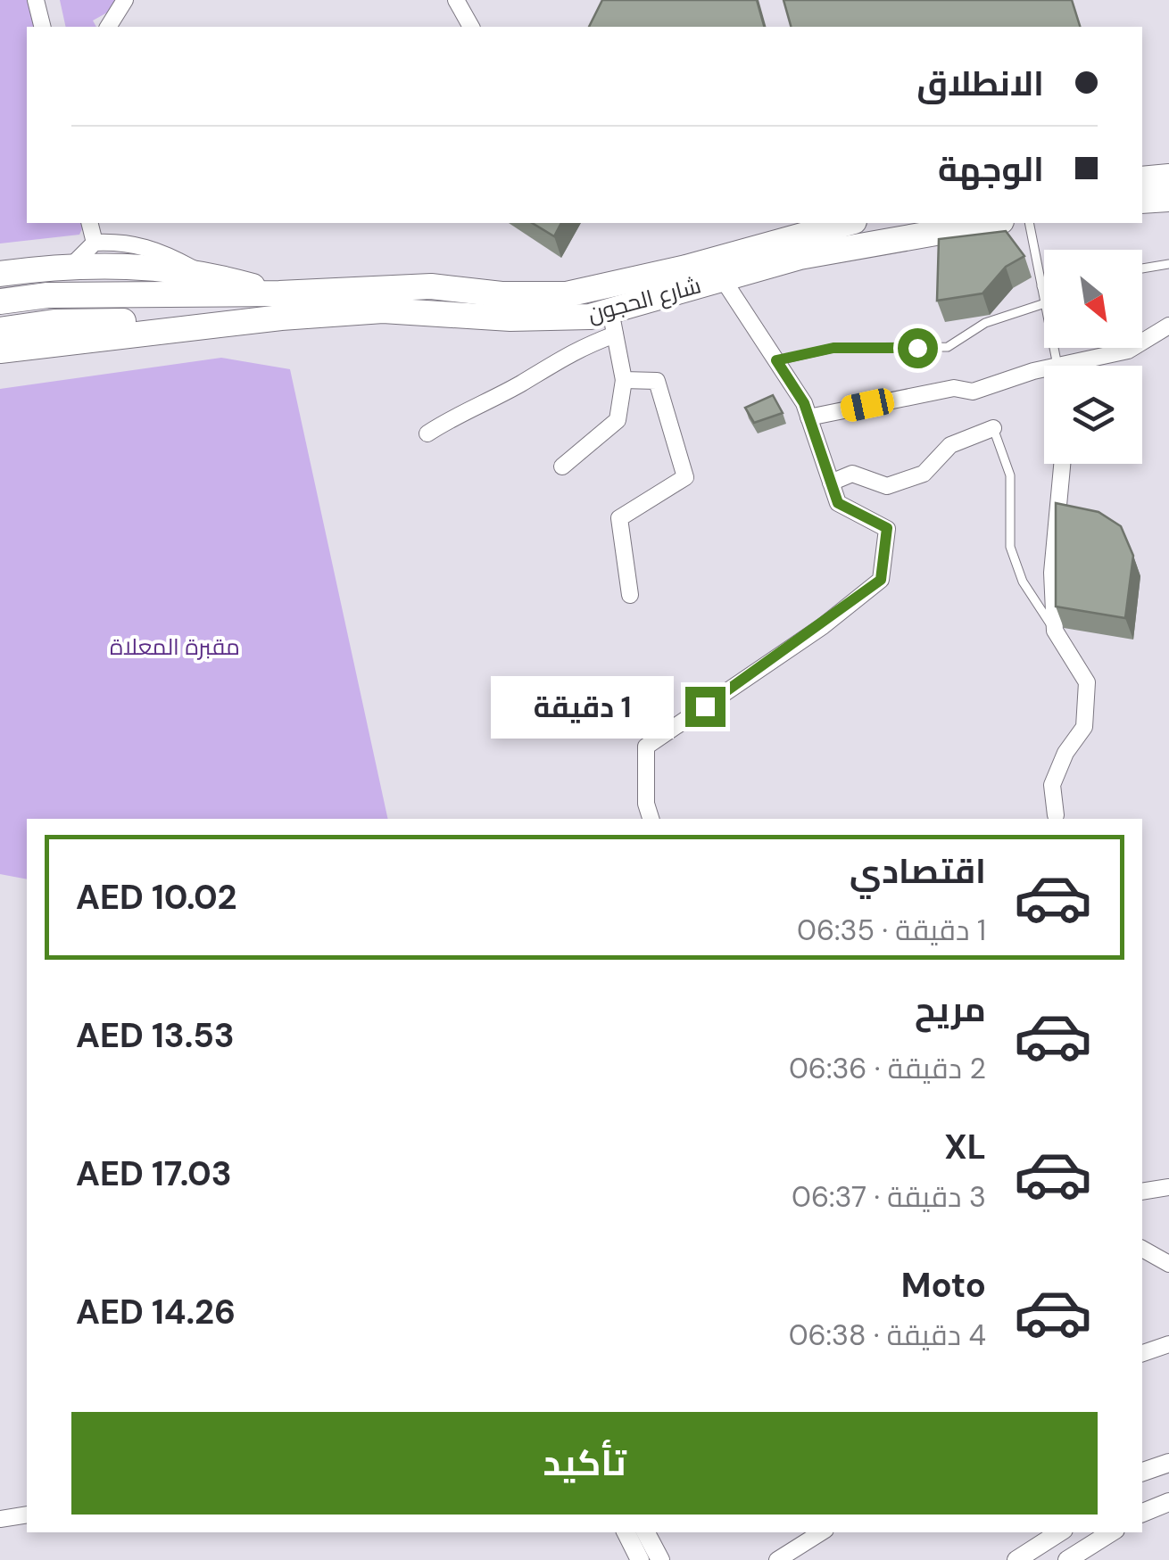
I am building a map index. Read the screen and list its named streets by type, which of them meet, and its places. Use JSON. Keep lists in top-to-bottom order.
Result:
{
  "streets": {
    "main road": ["شارع الحجون"]
  },
  "parks": ["مقبرة المعلاة"],
  "north": "bottom right",
  "page": {
    "banner": ["الانطلاق", "الوجهة"],
    "bubble": "1 دقيقة",
    "list": [
      {
        "name": "اقتصادي",
        "note": "1 دقيقة · 06:35",
        "value": "AED 10.02"
      },
      {
        "name": "مريح",
        "note": "2 دقيقة · 06:36",
        "value": "AED 13.53"
      },
      {
        "name": "XL",
        "note": "3 دقيقة · 06:37",
        "value": "AED 17.03"
      },
      {
        "name": "Moto",
        "note": "4 دقيقة · 06:38",
        "value": "AED 14.26"
      }
    ],
    "buttons": "تأكيد"
  }
}
